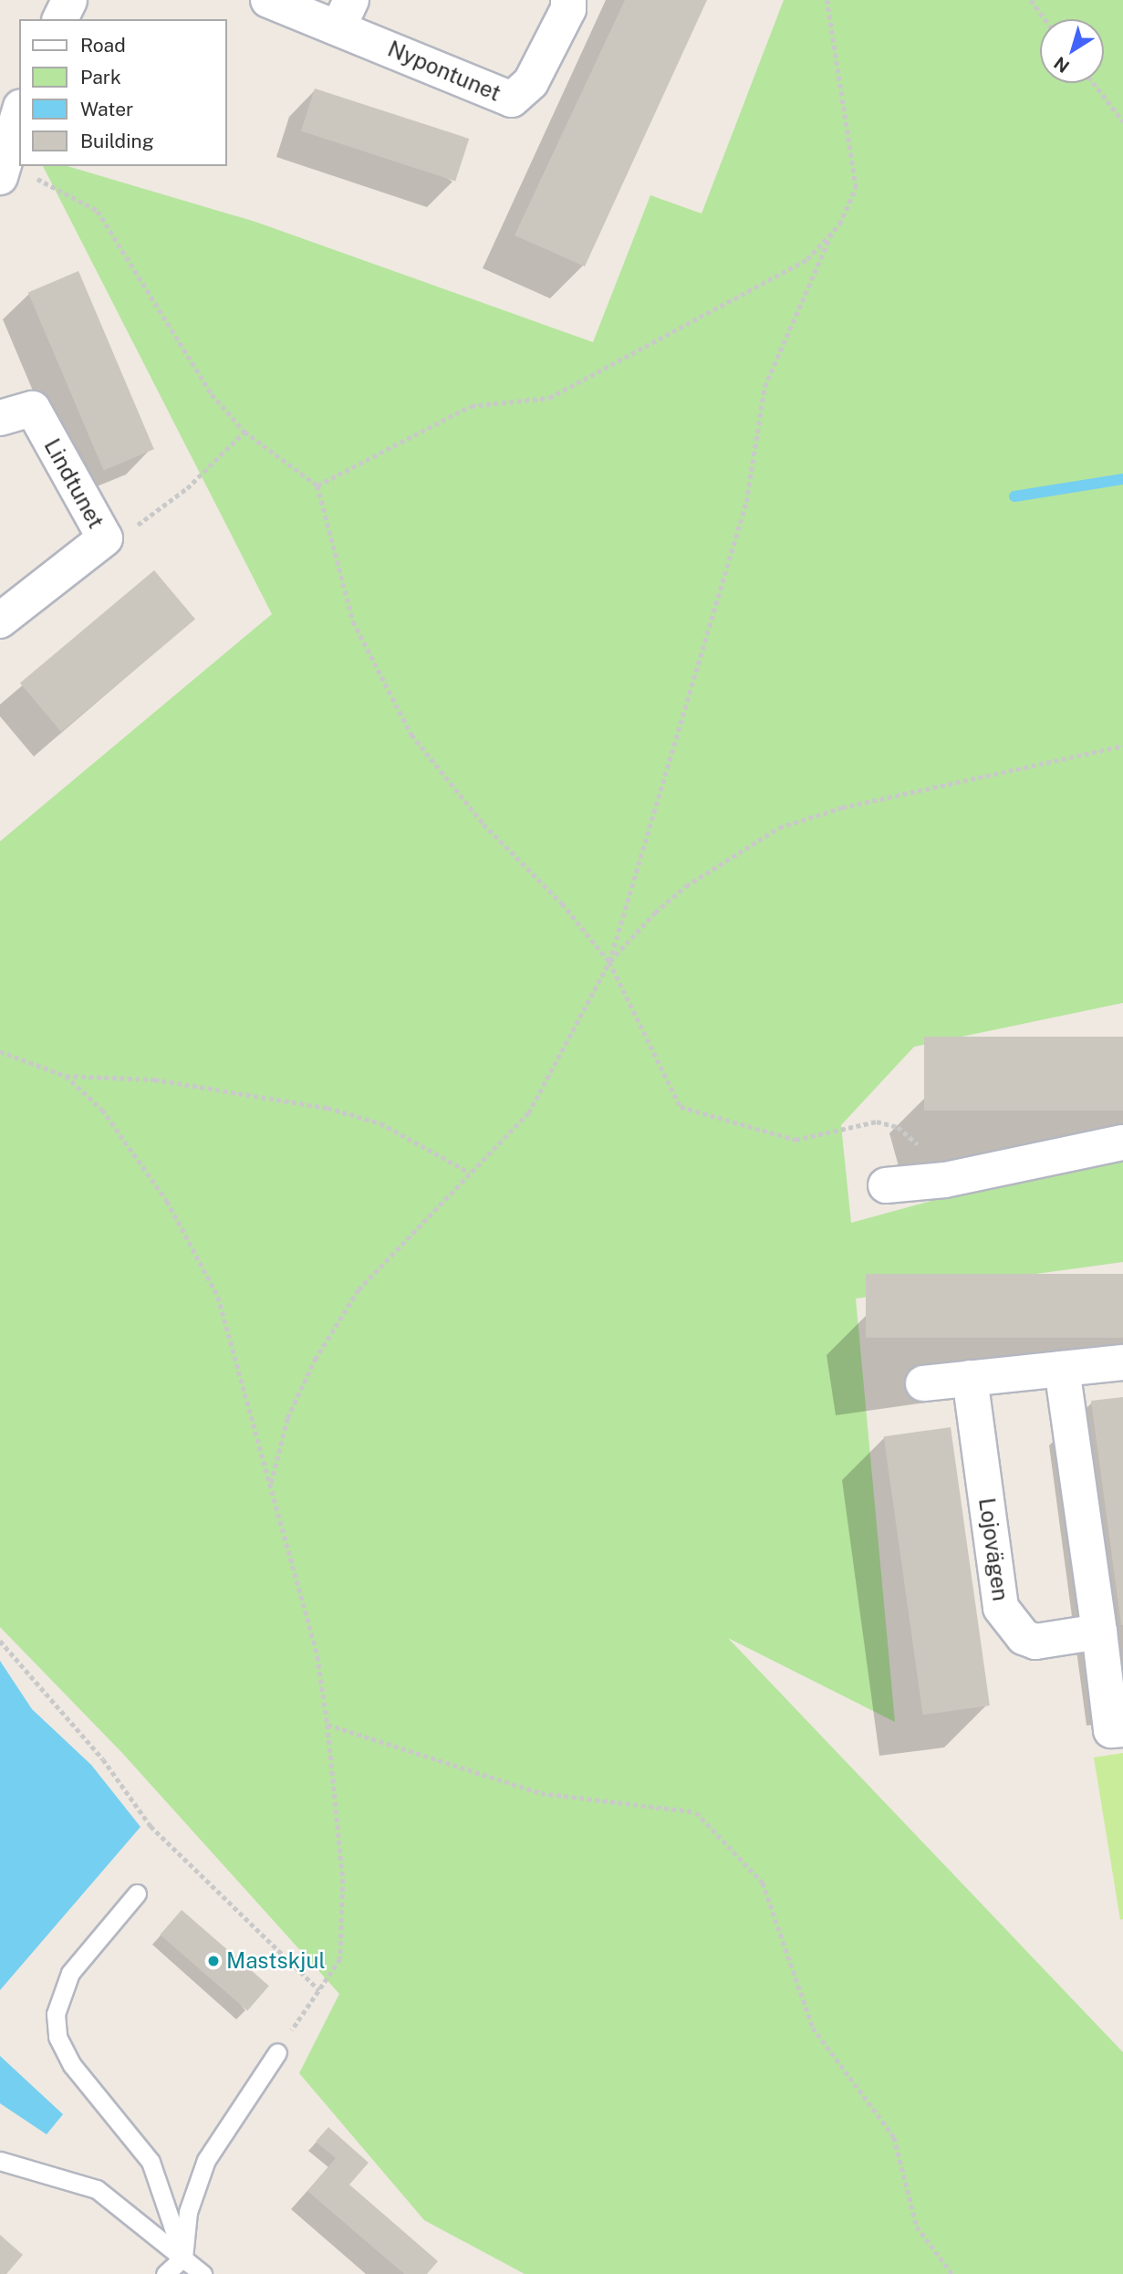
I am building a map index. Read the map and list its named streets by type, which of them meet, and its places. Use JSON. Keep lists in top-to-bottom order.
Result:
{
  "streets": {
    "street": ["Nypontunet", "Lindtunet", "Lojovägen"]
  },
  "places": ["Mastskjul"],
  "legend": [
    "Road",
    "Park",
    "Water",
    "Building"
  ],
  "north": "bottom left"
}
